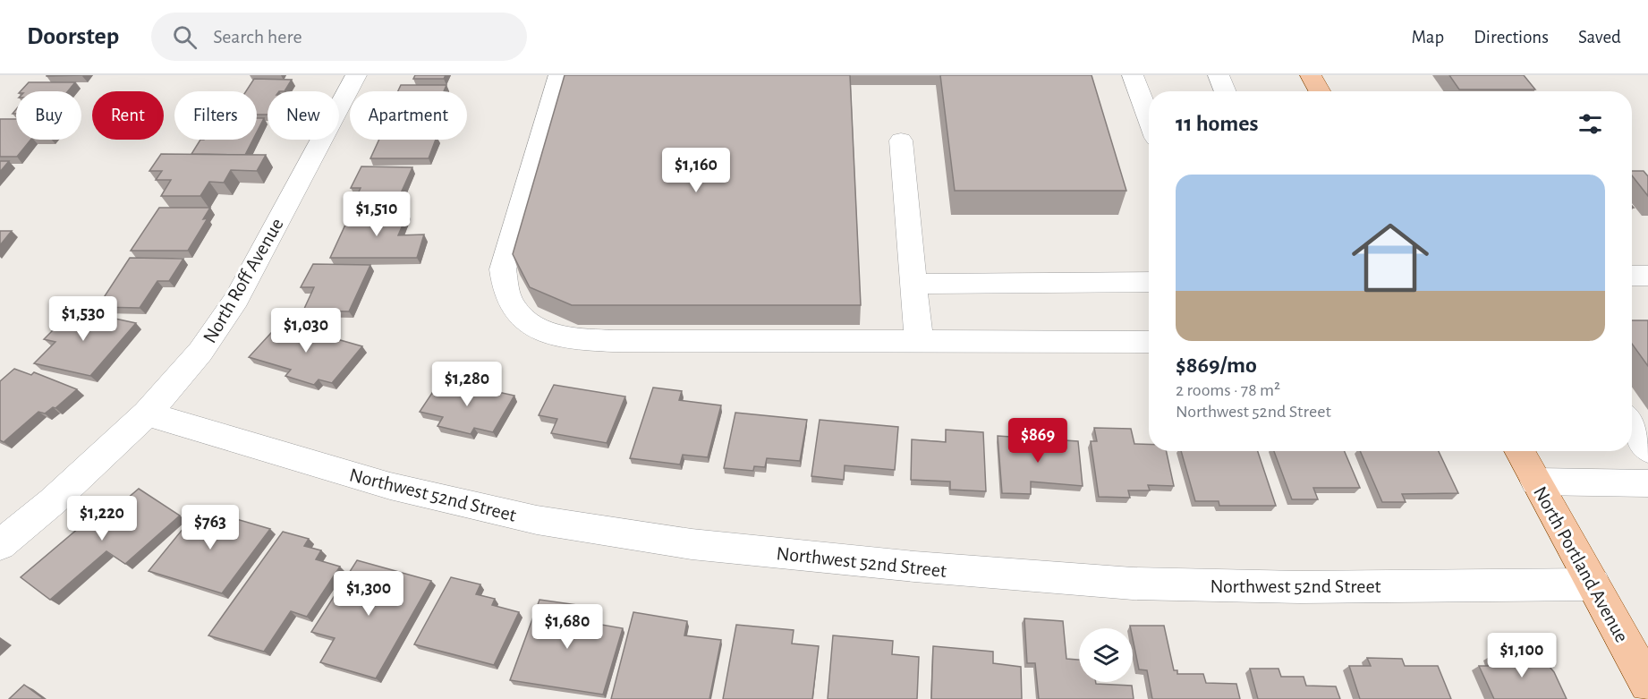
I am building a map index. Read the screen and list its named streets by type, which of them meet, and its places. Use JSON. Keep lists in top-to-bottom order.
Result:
{
  "streets": {
    "main road": ["North Portland Avenue"],
    "street": ["North Roff Avenue", "Northwest 52nd Street"]
  },
  "crossings": [
    ["North Roff Avenue", "Northwest 52nd Street"],
    ["Northwest 52nd Street", "North Portland Avenue"]
  ],
  "page": {
    "header": "Doorstep",
    "search": "Search here",
    "nav": ["Map", "Directions", "Saved"],
    "chip": [
      "Buy",
      "Rent",
      "Filters",
      "New",
      "Apartment"
    ],
    "heading": "11 homes",
    "price": [
      "$1,160",
      "$1,510",
      "$1,530",
      "$1,030",
      "$1,280",
      "$869",
      "$1,220",
      "$763",
      "$1,300",
      "$1,680",
      "$1,100"
    ],
    "list": [
      {
        "name": "$869/mo",
        "note": "2 rooms · 78 m² · Northwest 52nd Street"
      }
    ]
  }
}
